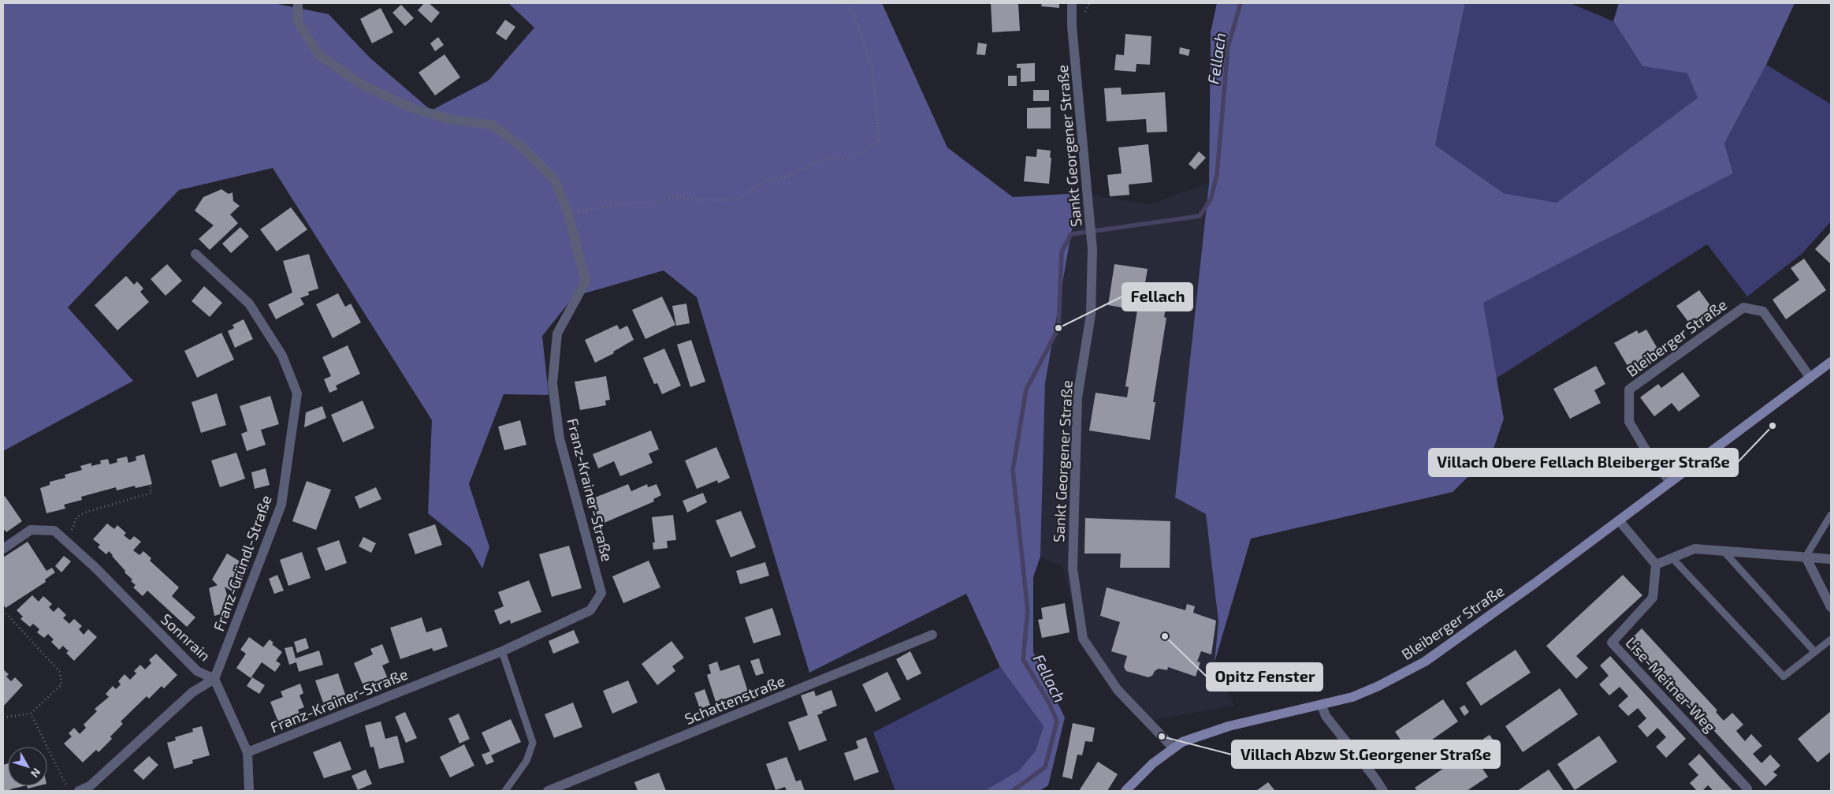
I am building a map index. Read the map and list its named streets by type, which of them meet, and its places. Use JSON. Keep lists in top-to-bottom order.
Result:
{
  "streets": {
    "main road": ["Bleiberger Straße"],
    "street": [
      "Sankt Georgener Straße",
      "Franz-Krainer-Straße",
      "Franz-Gründl-Straße",
      "Sonnrain",
      "Lise-Meitner-Weg",
      "Schattenstraße"
    ]
  },
  "crossings": [
    ["Sankt Georgener Straße", "Bleiberger Straße"],
    ["Franz-Gründl-Straße", "Sonnrain"]
  ],
  "water": ["Fellach"],
  "places": [
    "Fellach",
    "Villach Obere Fellach Bleiberger Straße",
    "Opitz Fenster",
    "Villach Abzw St.Georgener Straße"
  ],
  "north": "bottom right"
}
